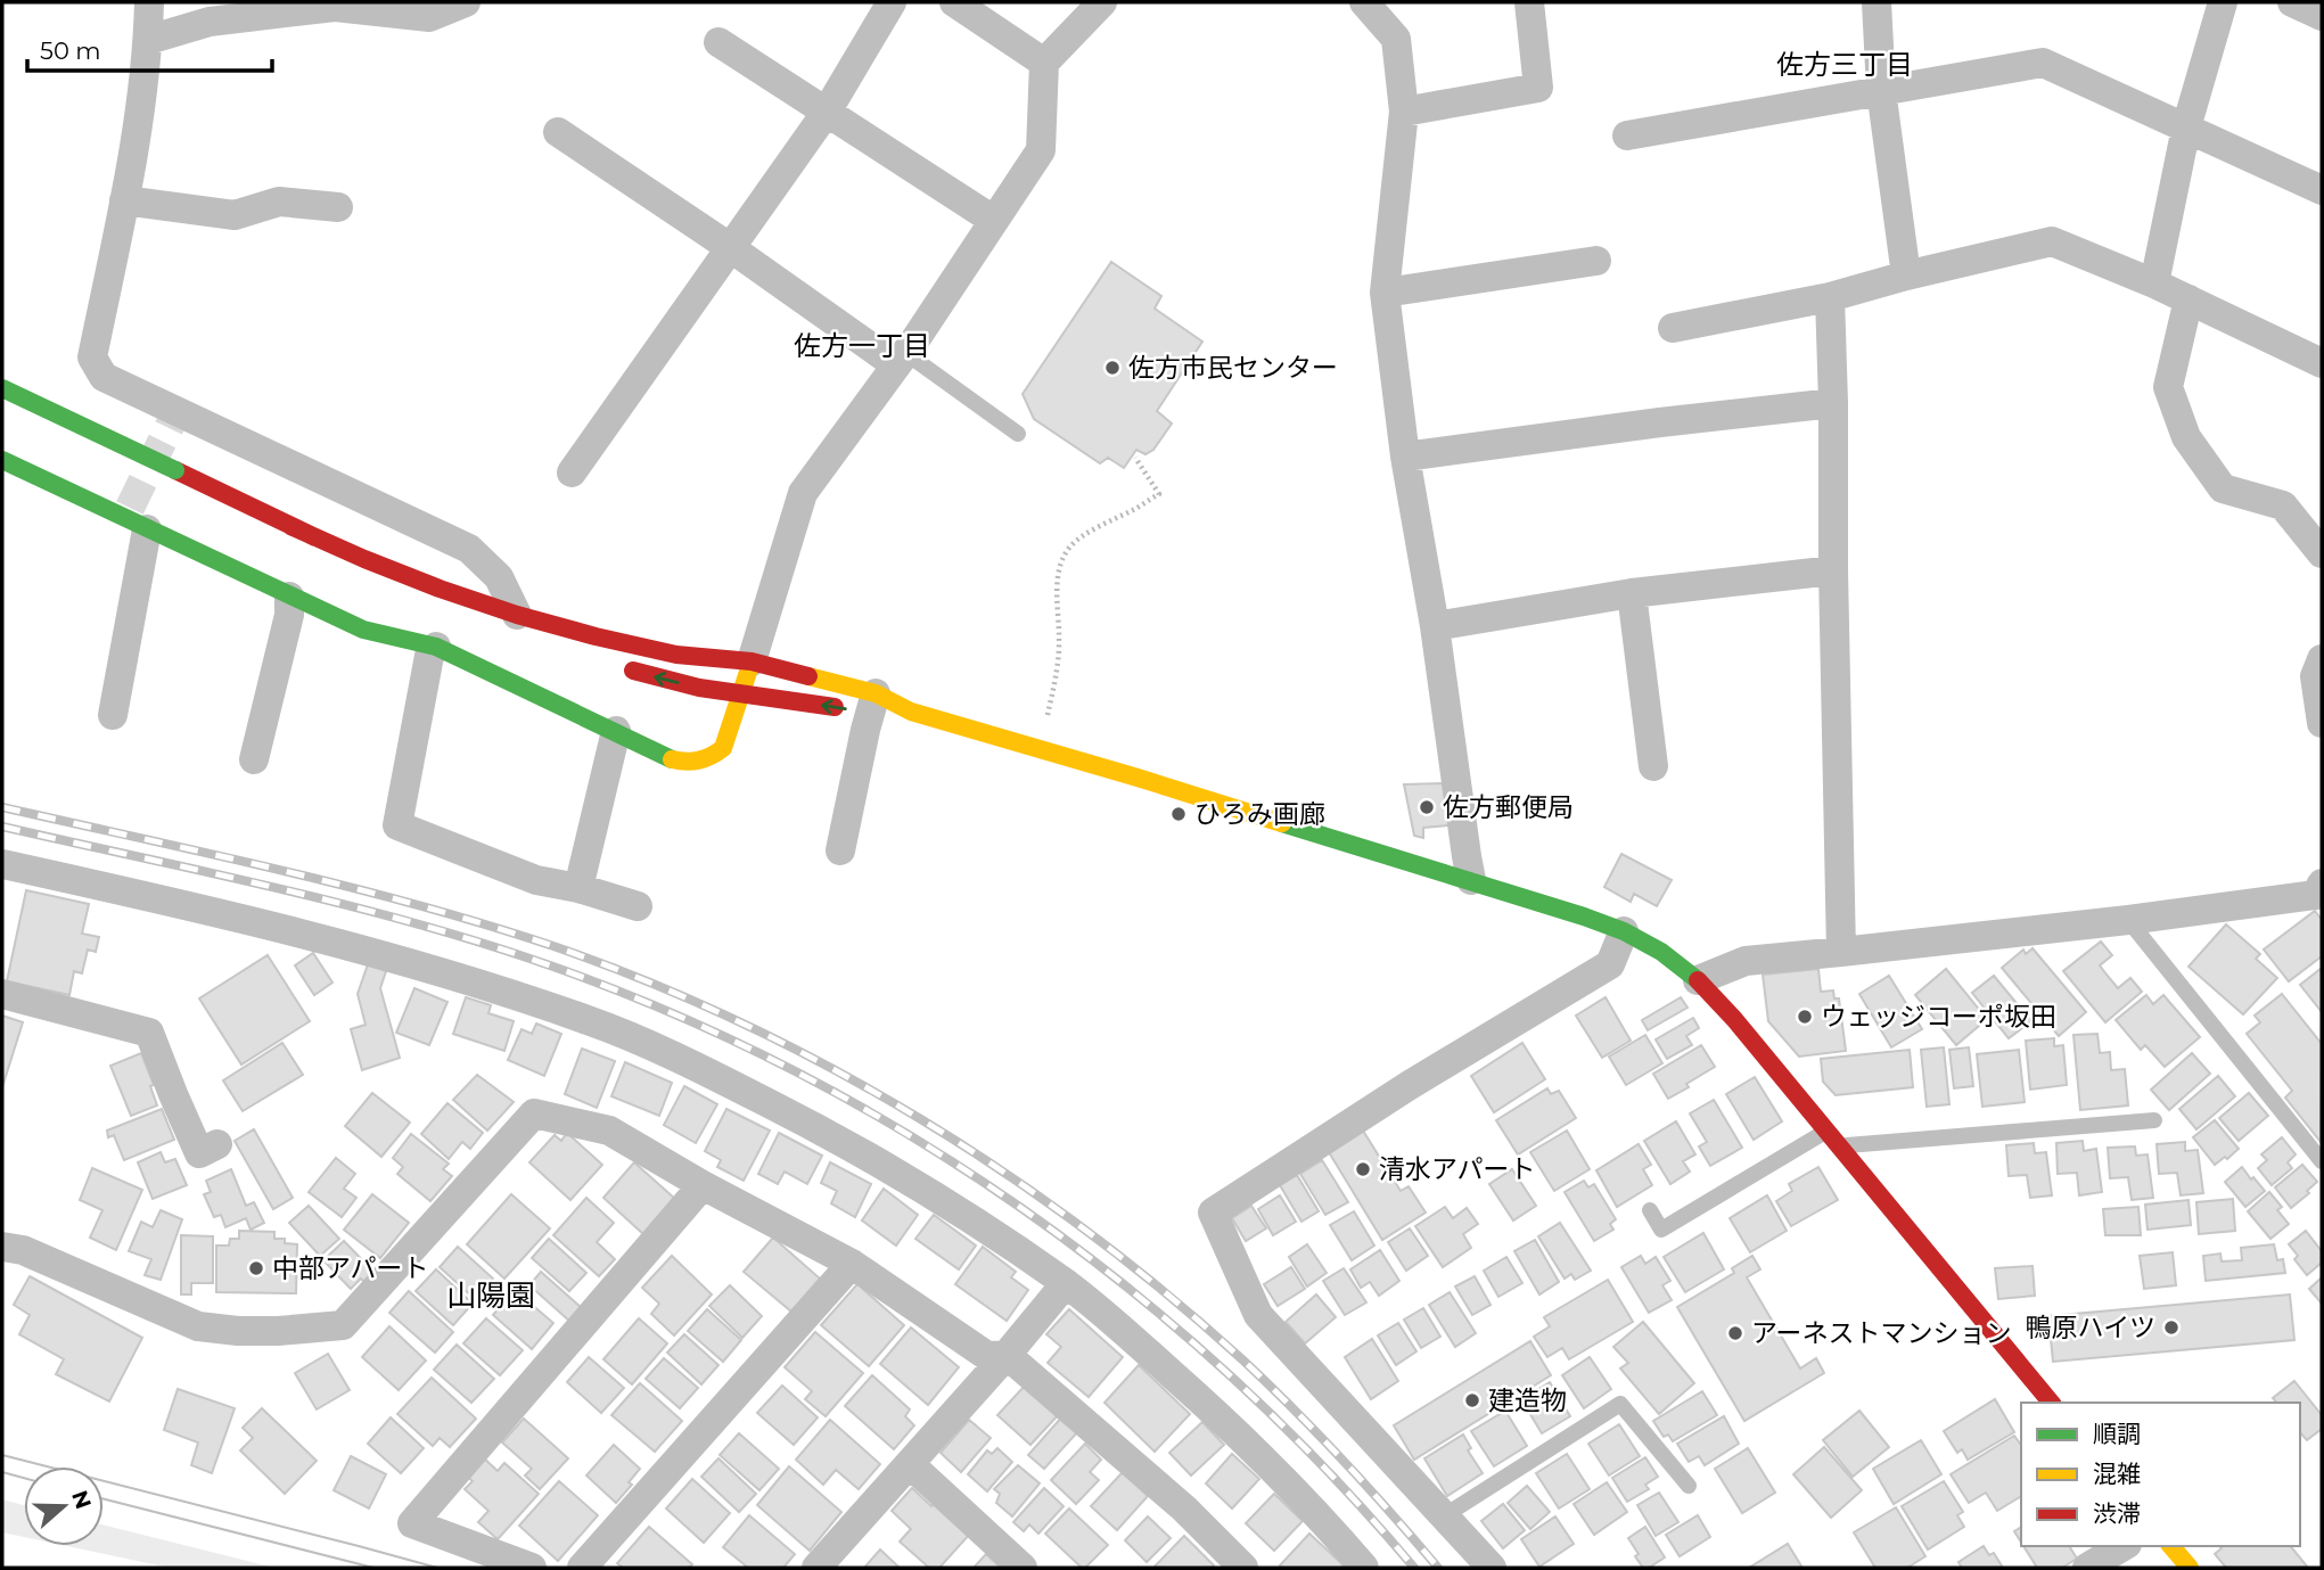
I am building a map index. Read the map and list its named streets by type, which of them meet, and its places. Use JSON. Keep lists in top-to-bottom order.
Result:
{
  "districts": ["佐方三丁目", "佐方一丁目", "山陽園"],
  "places": [
    "佐方市民センター",
    "佐方郵便局",
    "ひろみ画廊",
    "ウェッジコーポ坂田",
    "清水アパート",
    "中部アパート",
    "鴨原ハイツ",
    "アーネストマンション",
    "建造物"
  ],
  "legend": ["順調", "混雑", "渋滞"],
  "scale_bar": "50 m",
  "north": "right"
}
